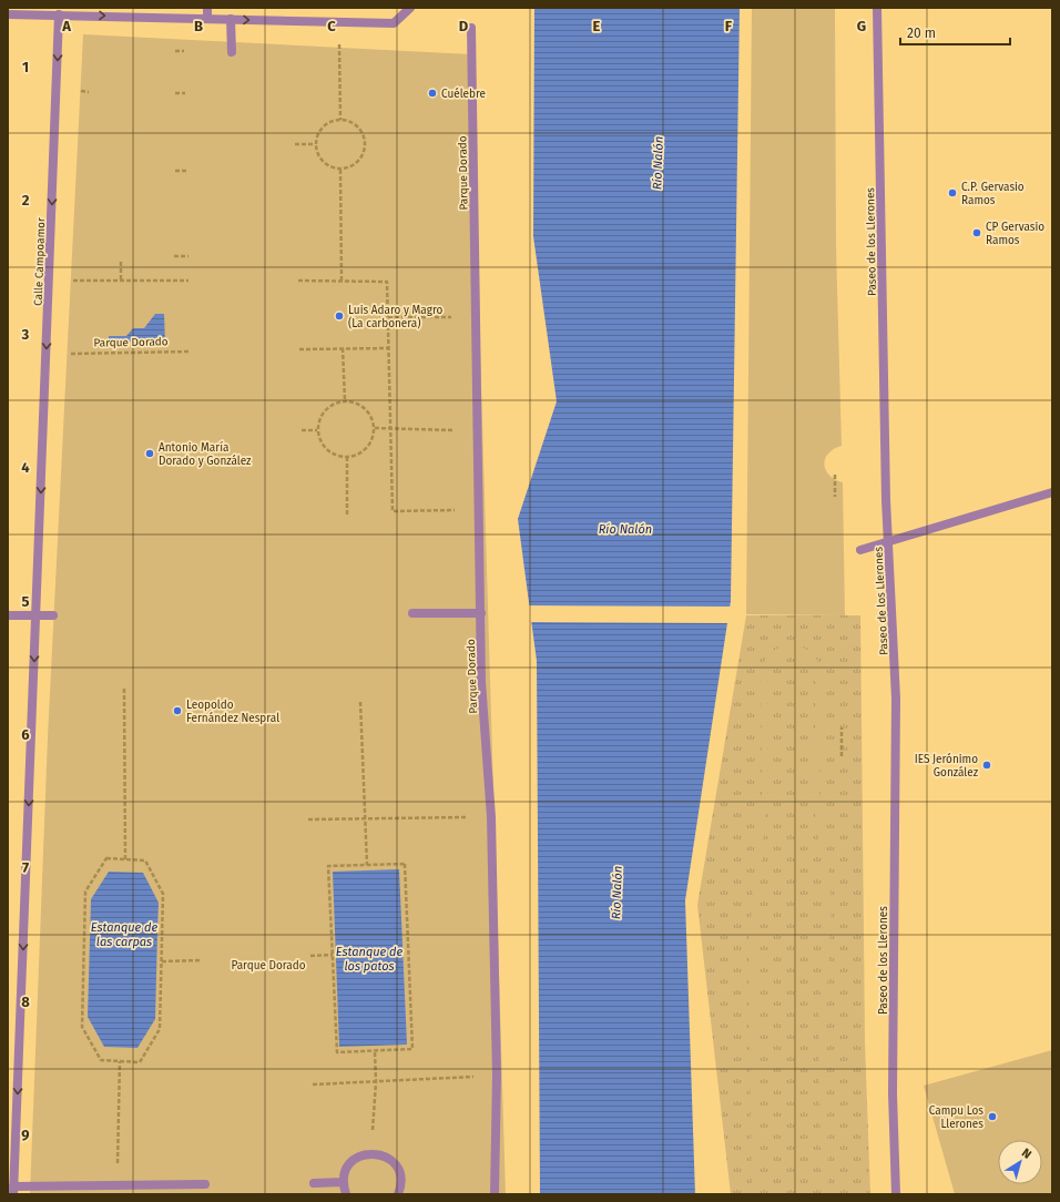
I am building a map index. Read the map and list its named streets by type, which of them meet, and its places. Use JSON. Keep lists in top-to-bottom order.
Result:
{
  "streets": {
    "street": ["Parque Dorado", "Paseo de los Llerones", "Calle Campoamor"]
  },
  "one_way": ["Calle Campoamor"],
  "water": ["Río Nalón", "Estanque de las carpas", "Estanque de los patos"],
  "parks": ["Parque Dorado"],
  "places": [
    "Cuélebre",
    "C.P. Gervasio Ramos",
    "CP Gervasio Ramos",
    "Luis Adaro y Magro (La carbonera)",
    "Antonio María Dorado y González",
    "Leopoldo Fernández Nespral",
    "IES Jerónimo González",
    "Campu Los Llerones"
  ],
  "scale_bar": "20 m",
  "north": "top right",
  "grid": {
    "columns": [
      "A",
      "B",
      "C",
      "D",
      "E",
      "F",
      "G"
    ],
    "rows": [
      "1",
      "2",
      "3",
      "4",
      "5",
      "6",
      "7",
      "8",
      "9"
    ]
  }
}
